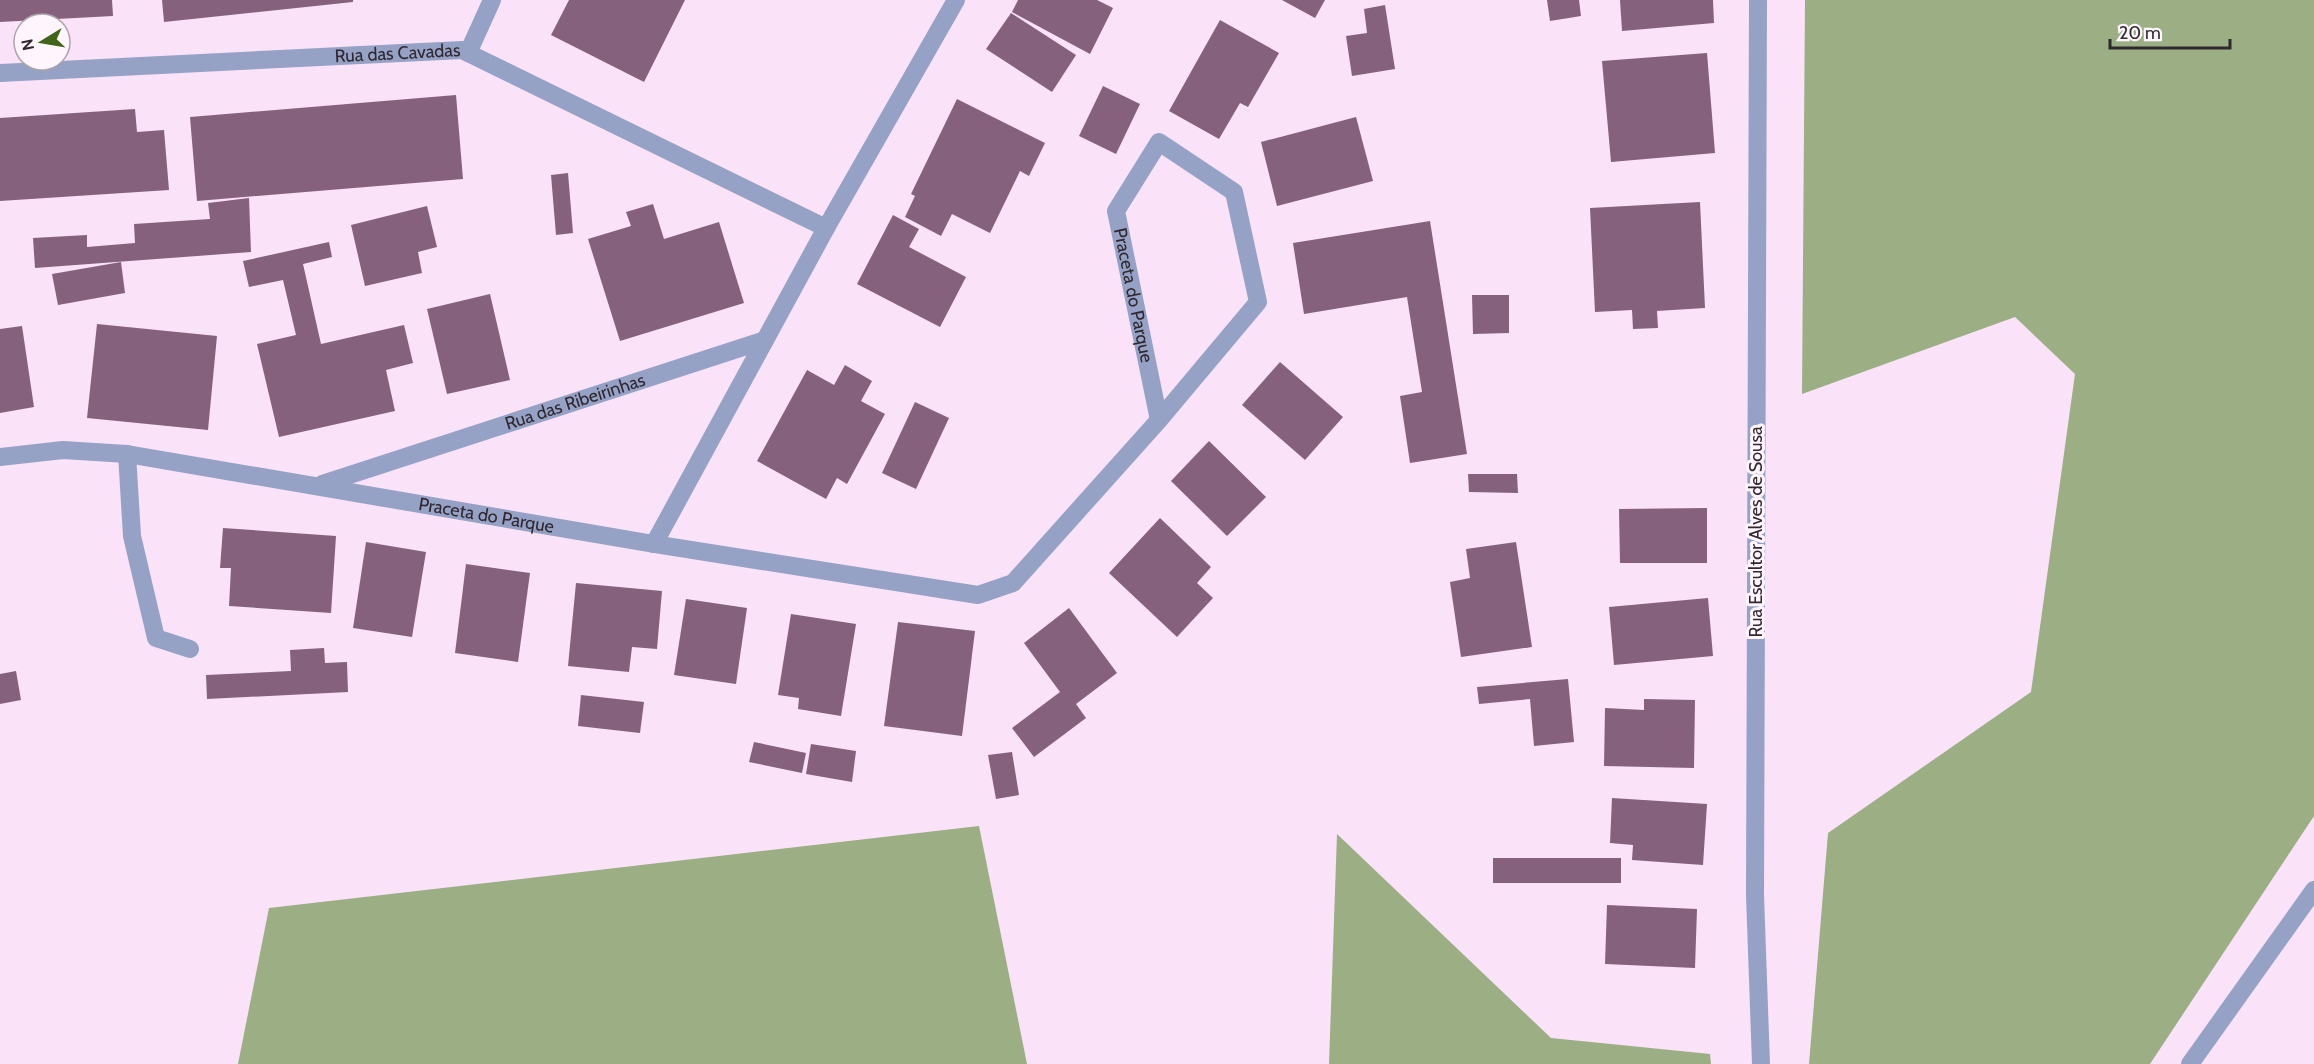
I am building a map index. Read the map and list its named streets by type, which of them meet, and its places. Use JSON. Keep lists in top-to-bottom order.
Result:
{
  "streets": {
    "street": [
      "Rua das Cavadas",
      "Praceta do Parque",
      "Rua das Ribeirinhas",
      "Rua Escultor Alves de Sousa"
    ]
  },
  "crossings": [
    ["Praceta do Parque", "Rua das Ribeirinhas"]
  ],
  "scale_bar": "20 m",
  "north": "left"
}
